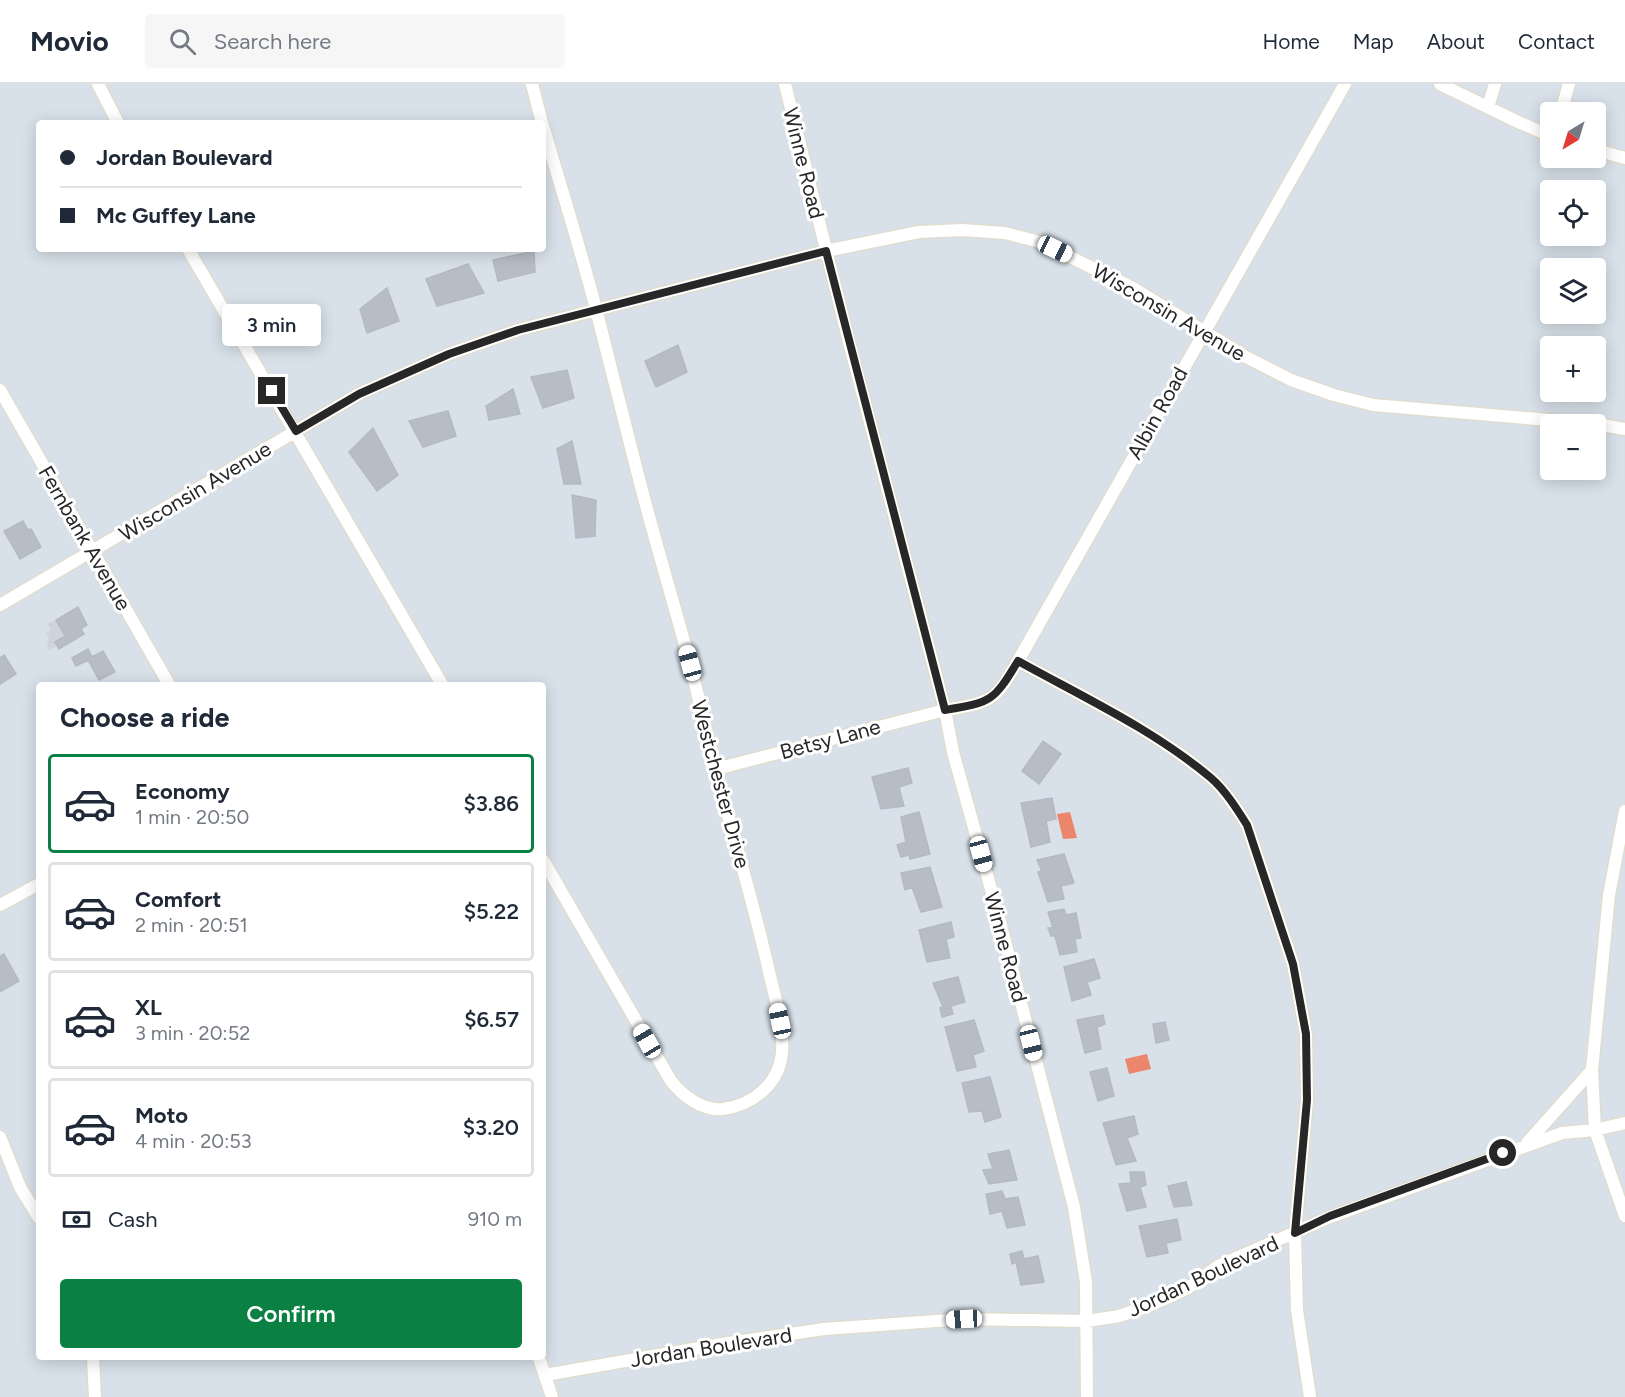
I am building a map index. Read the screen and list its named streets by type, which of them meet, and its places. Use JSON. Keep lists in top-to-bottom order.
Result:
{
  "streets": {
    "street": [
      "Winne Road",
      "Wisconsin Avenue",
      "Albin Road",
      "Fernbank Avenue",
      "Betsy Lane",
      "Westchester Drive",
      "Jordan Boulevard"
    ]
  },
  "crossings": [
    ["Winne Road", "Wisconsin Avenue"],
    ["Winne Road", "Albin Road"],
    ["Winne Road", "Betsy Lane"],
    ["Winne Road", "Jordan Boulevard"],
    ["Wisconsin Avenue", "Albin Road"],
    ["Wisconsin Avenue", "Fernbank Avenue"],
    ["Wisconsin Avenue", "Westchester Drive"],
    ["Albin Road", "Betsy Lane"],
    ["Betsy Lane", "Westchester Drive"]
  ],
  "north": "bottom left",
  "page": {
    "header": "Movio",
    "search": "Search here",
    "nav": [
      "Home",
      "Map",
      "About",
      "Contact"
    ],
    "map_buttons": ["+", "−"],
    "banner": ["Jordan Boulevard", "Mc Guffey Lane"],
    "bubble": "3 min",
    "heading": "Choose a ride",
    "list": [
      {
        "name": "Economy",
        "note": "1 min · 20:50",
        "value": "$3.86"
      },
      {
        "name": "Comfort",
        "note": "2 min · 20:51",
        "value": "$5.22"
      },
      {
        "name": "XL",
        "note": "3 min · 20:52",
        "value": "$6.57"
      },
      {
        "name": "Moto",
        "note": "4 min · 20:53",
        "value": "$3.20"
      }
    ],
    "pay": ["Cash", "910 m"],
    "buttons": "Confirm"
  }
}
